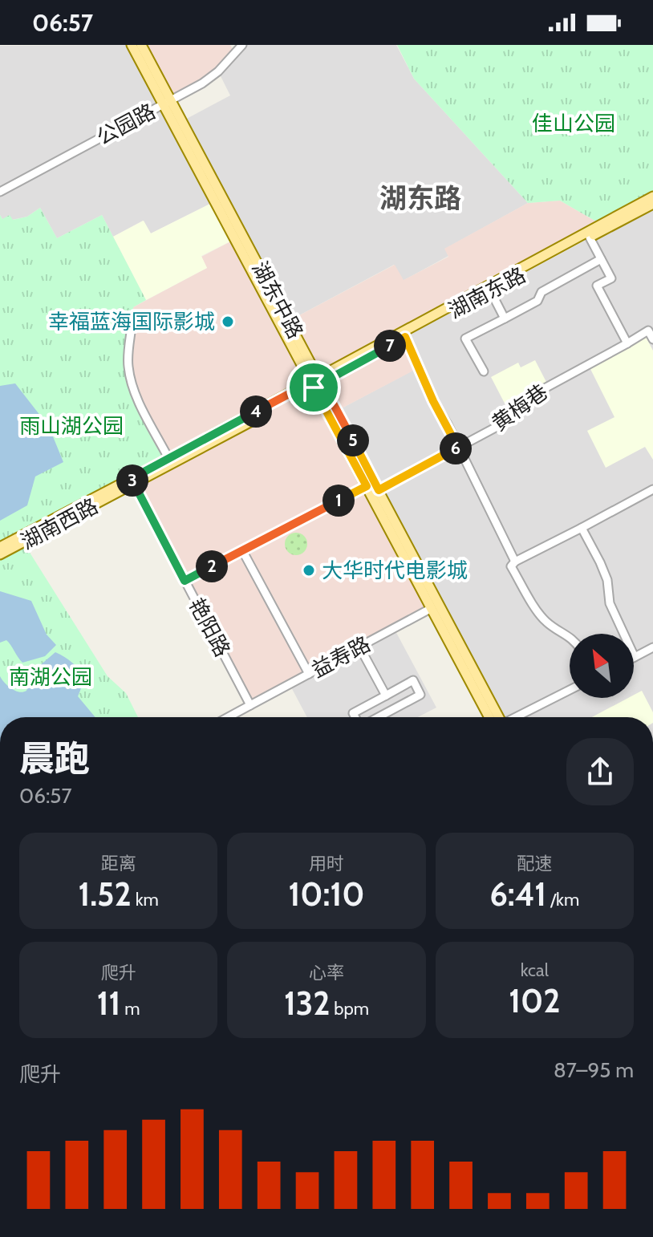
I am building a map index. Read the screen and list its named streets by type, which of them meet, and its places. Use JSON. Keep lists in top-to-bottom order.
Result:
{
  "streets": {
    "main road": ["湖南东路", "湖东中路", "湖南西路"],
    "street": [
      "公园路",
      "黄梅巷",
      "艳阳路",
      "益寿路"
    ]
  },
  "crossings": [
    ["公园路", "湖东中路"],
    ["湖南东路", "湖东中路"],
    ["湖南东路", "湖南西路"],
    ["湖东中路", "黄梅巷"],
    ["湖东中路", "湖南西路"],
    ["湖东中路", "益寿路"],
    ["湖南西路", "艳阳路"],
    ["艳阳路", "益寿路"]
  ],
  "districts": ["湖东路"],
  "parks": ["佳山公园", "雨山湖公园", "南湖公园"],
  "places": ["幸福蓝海国际影城", "大华时代电影城"],
  "north": "top left",
  "page": {
    "status": "06:57",
    "pins": [
      "7",
      "4",
      "5",
      "6",
      "3",
      "1",
      "2"
    ],
    "heading": ["晨跑", "06:57"],
    "stats": [
      ["距离", "1.52 km"],
      ["用时", "10:10"],
      ["配速", "6:41 /km"],
      ["爬升", "11 m"],
      ["心率", "132 bpm"],
      ["kcal", "102"]
    ],
    "chart": ["爬升", "87–95 m"]
  }
}
